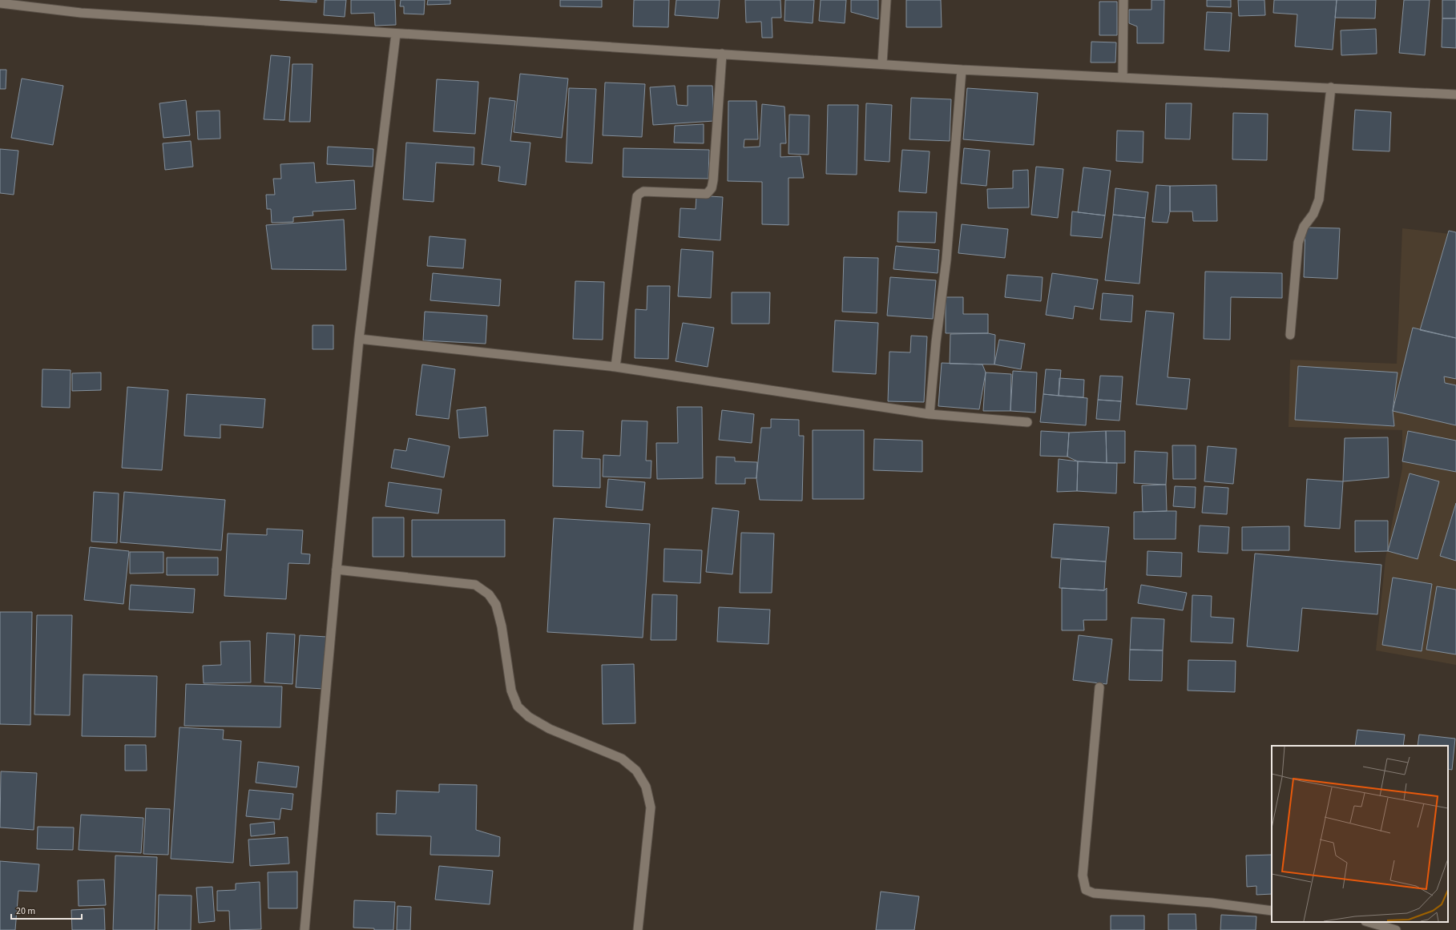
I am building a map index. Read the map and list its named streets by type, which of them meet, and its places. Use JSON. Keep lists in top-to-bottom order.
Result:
{
  "scale_bar": "20 m"
}
